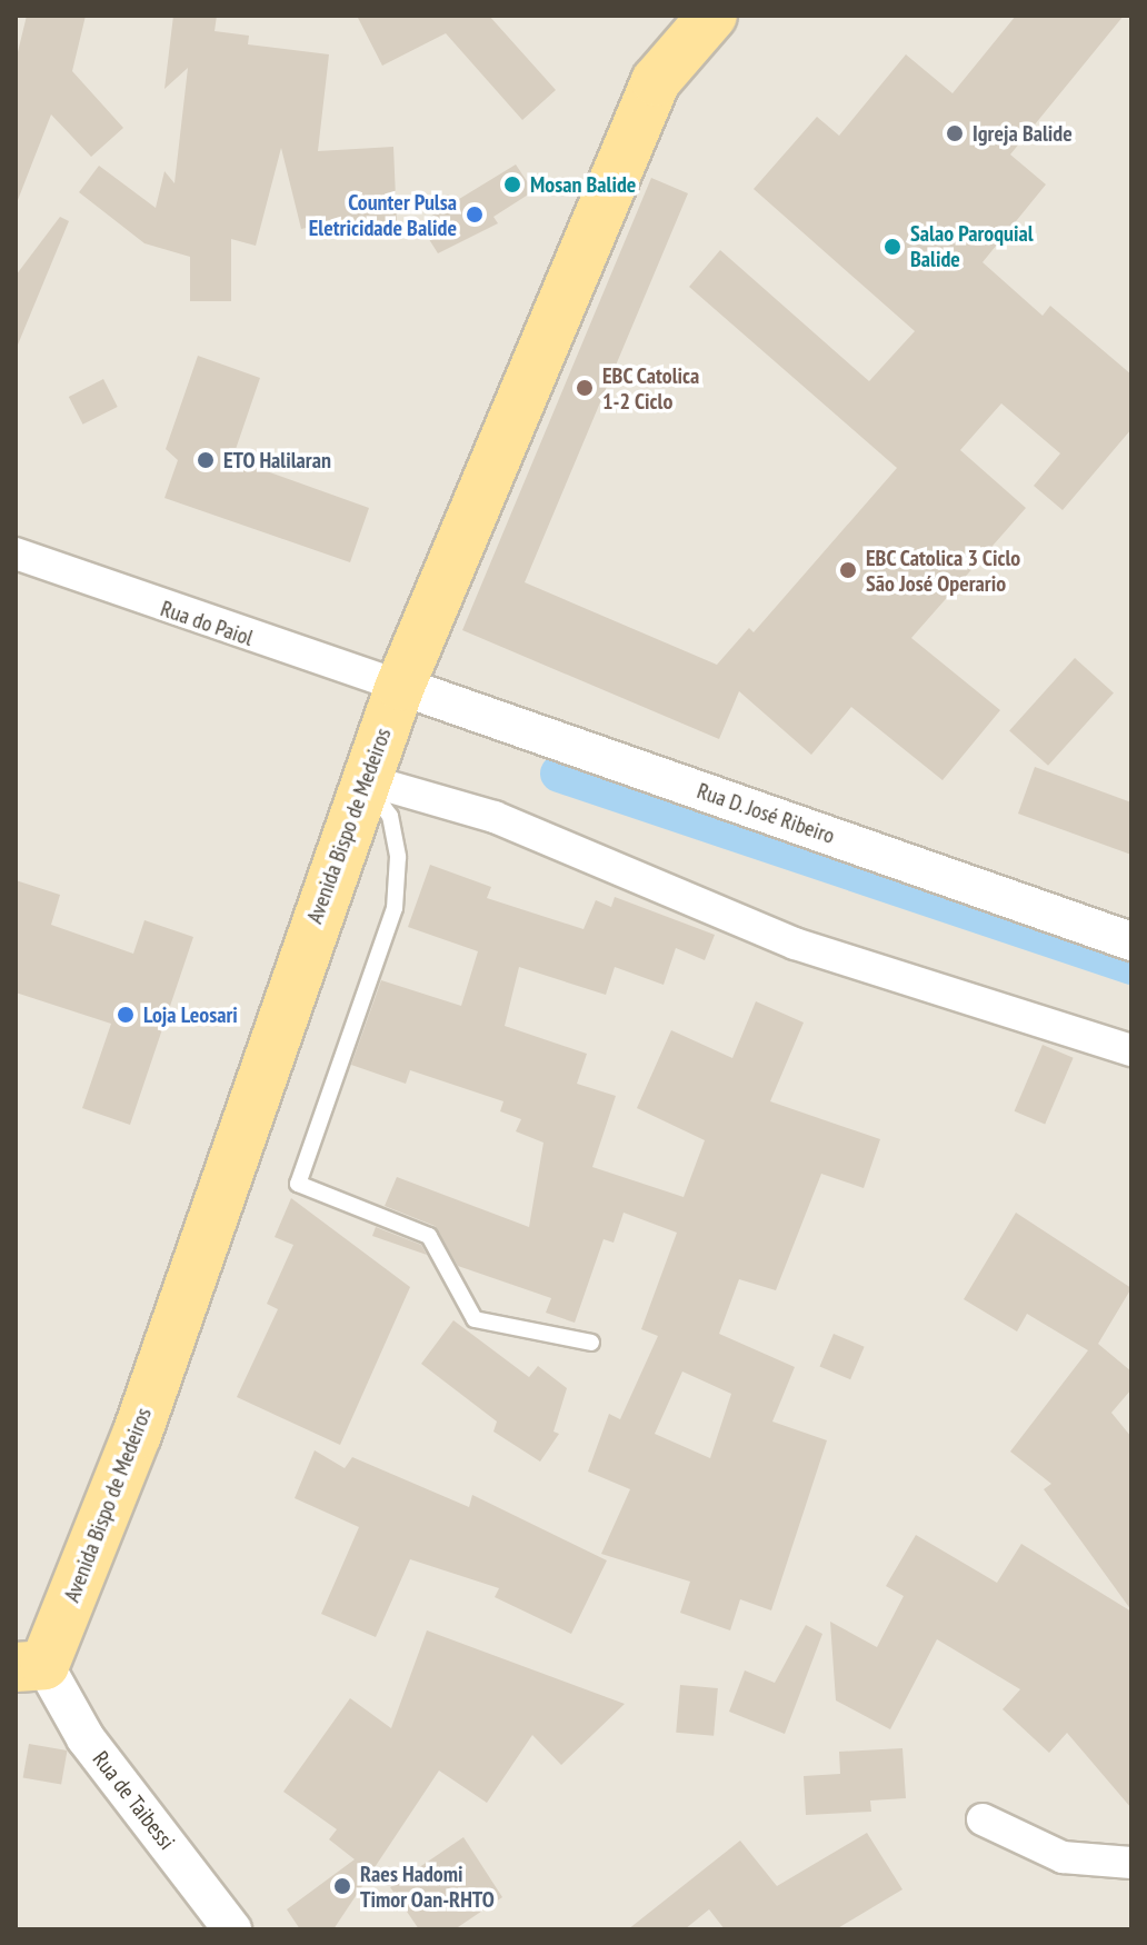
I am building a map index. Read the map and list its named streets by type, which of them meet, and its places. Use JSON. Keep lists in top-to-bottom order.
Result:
{
  "streets": {
    "main road": ["Avenida Bispo de Medeiros"],
    "street": ["Rua do Paiol", "Rua D. José Ribeiro", "Rua de Taibessi"]
  },
  "crossings": [
    ["Rua do Paiol", "Rua D. José Ribeiro"],
    ["Rua do Paiol", "Avenida Bispo de Medeiros"],
    ["Rua D. José Ribeiro", "Avenida Bispo de Medeiros"],
    ["Avenida Bispo de Medeiros", "Rua de Taibessi"]
  ],
  "places": [
    "Igreja Balide",
    "Mosan Balide",
    "Counter Pulsa Eletricidade Balide",
    "Salao Paroquial Balide",
    "EBC Catolica 1-2 Ciclo",
    "ETO Halilaran",
    "EBC Catolica 3 Ciclo São José Operario",
    "Loja Leosari",
    "Raes Hadomi Timor Oan-RHTO"
  ]
}
